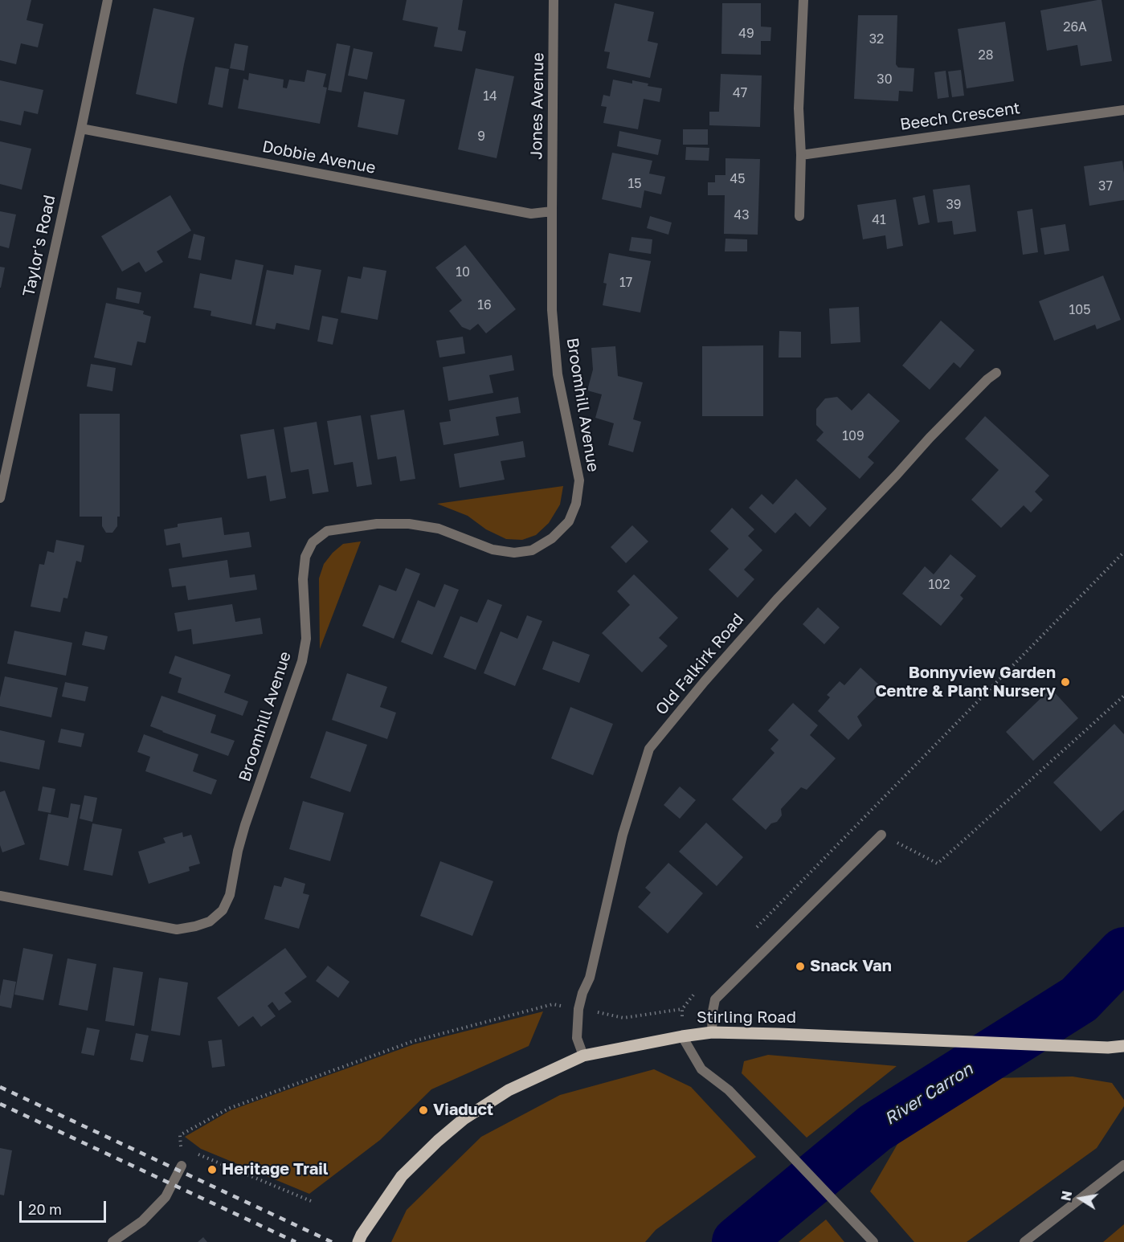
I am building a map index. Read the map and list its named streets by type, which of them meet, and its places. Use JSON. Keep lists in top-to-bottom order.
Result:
{
  "streets": {
    "main road": ["Stirling Road"],
    "street": [
      "Jones Avenue",
      "Beech Crescent",
      "Dobbie Avenue",
      "Taylor's Road",
      "Broomhill Avenue",
      "Old Falkirk Road"
    ]
  },
  "crossings": [
    ["Jones Avenue", "Dobbie Avenue"],
    ["Jones Avenue", "Broomhill Avenue"],
    ["Dobbie Avenue", "Taylor's Road"],
    ["Dobbie Avenue", "Broomhill Avenue"],
    ["Old Falkirk Road", "Stirling Road"]
  ],
  "water": ["River Carron"],
  "places": [
    "Bonnyview Garden Centre & Plant Nursery",
    "Snack Van",
    "Viaduct",
    "Heritage Trail"
  ],
  "house_numbers": [
    "26A",
    "49",
    "32",
    "28",
    "30",
    "47",
    "14",
    "9",
    "45",
    "15",
    "37",
    "39",
    "43",
    "41",
    "10",
    "17",
    "16",
    "105",
    "109",
    "102"
  ],
  "scale_bar": "20 m",
  "north": "left"
}
